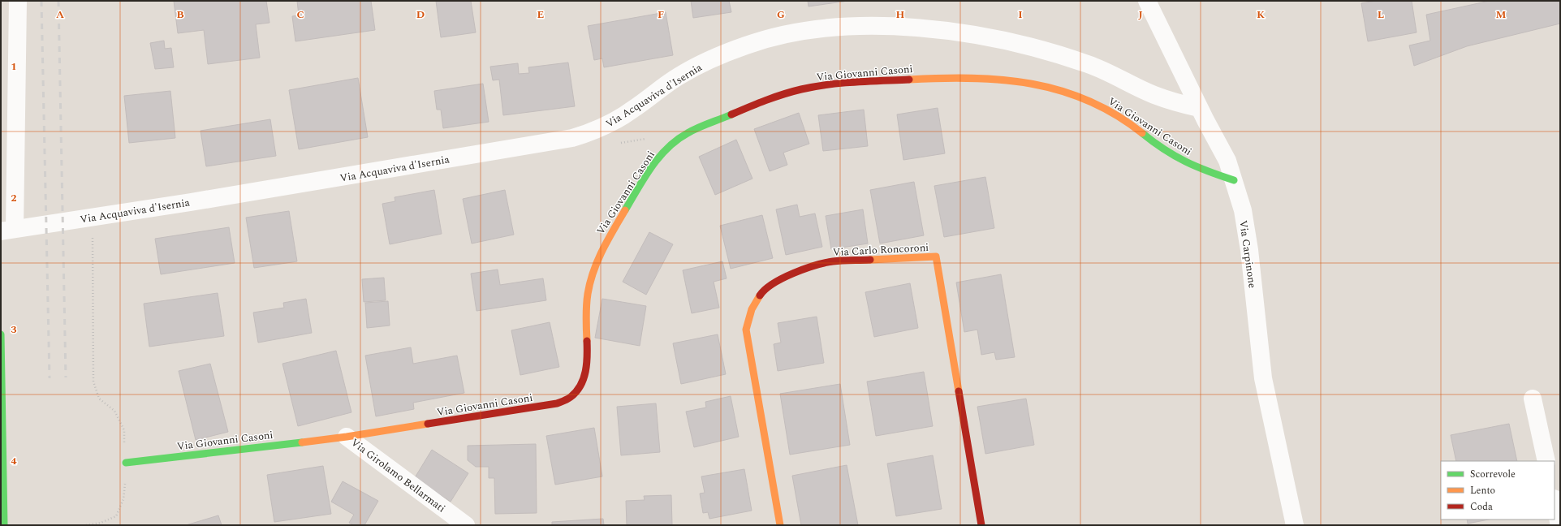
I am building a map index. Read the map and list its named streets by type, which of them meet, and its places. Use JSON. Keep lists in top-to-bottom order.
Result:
{
  "streets": {
    "main road": ["Via Giovanni Casoni", "Via Carlo Roncoroni"],
    "street": ["Via Acquaviva d'Isernia", "Via Carpinone", "Via Girolamo Bellarmati"]
  },
  "crossings": [
    ["Via Giovanni Casoni", "Via Carpinone"],
    ["Via Giovanni Casoni", "Via Girolamo Bellarmati"],
    ["Via Acquaviva d'Isernia", "Via Carpinone"]
  ],
  "legend": ["Scorrevole", "Lento", "Coda"],
  "grid": {
    "columns": [
      "A",
      "B",
      "C",
      "D",
      "E",
      "F",
      "G",
      "H",
      "I",
      "J",
      "K",
      "L",
      "M"
    ],
    "rows": [
      "1",
      "2",
      "3",
      "4"
    ]
  }
}
